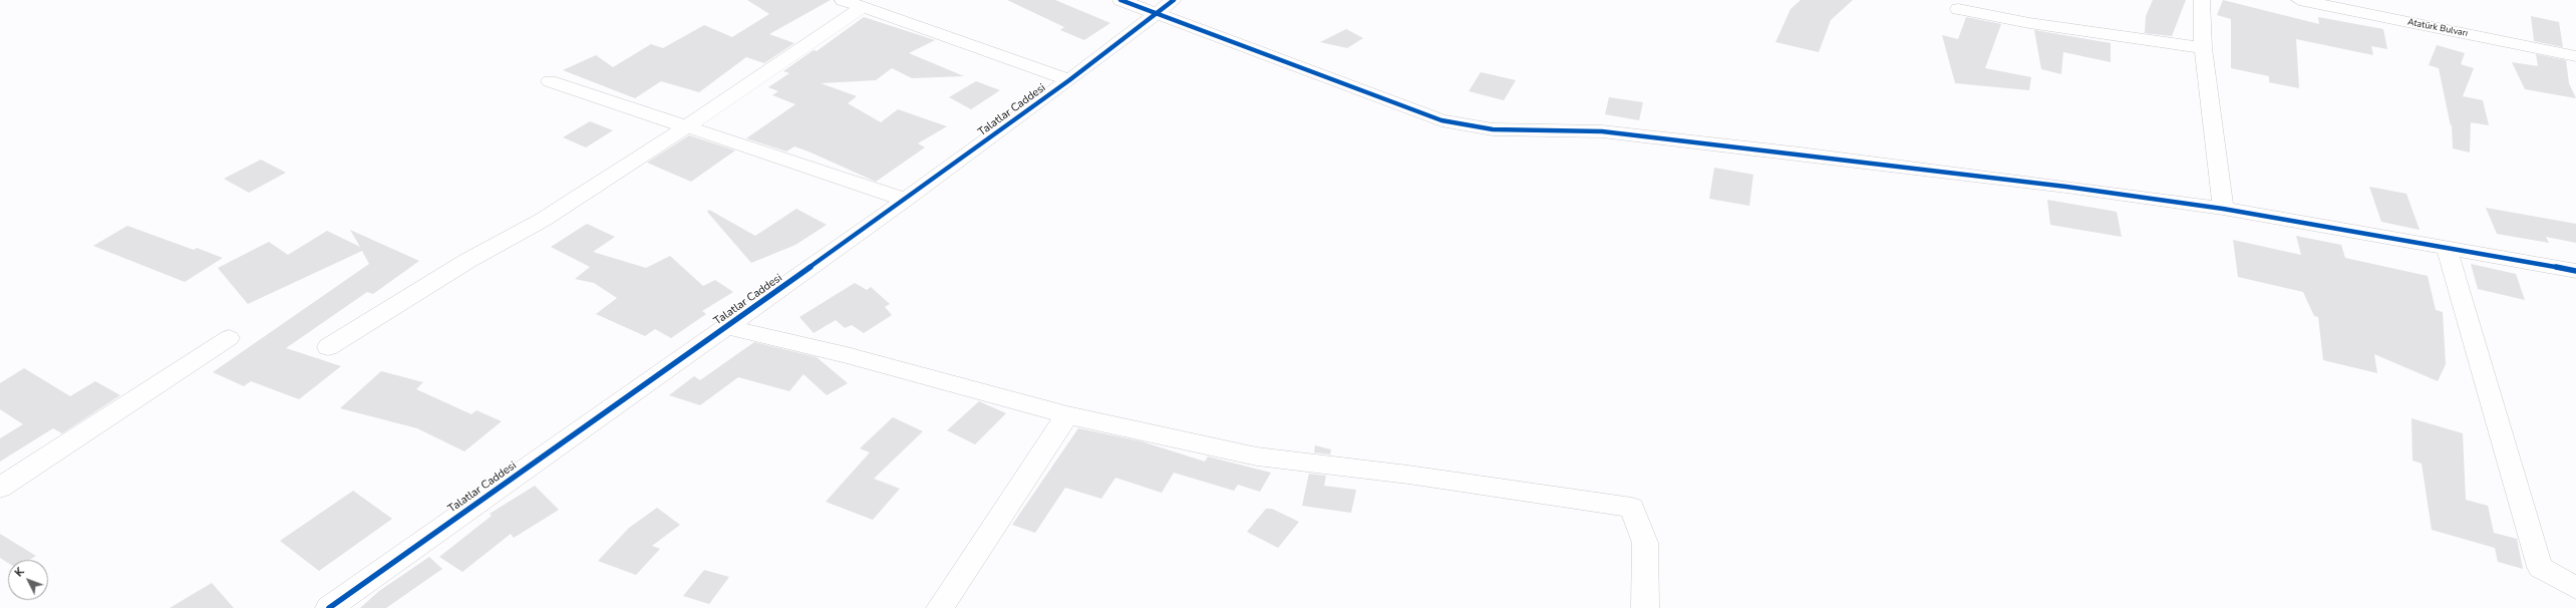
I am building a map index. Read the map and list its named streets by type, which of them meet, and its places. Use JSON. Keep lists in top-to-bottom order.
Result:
{
  "streets": {
    "street": ["Atatürk Bulvarı", "Talatlar Caddesi"]
  },
  "north": "top left"
}
